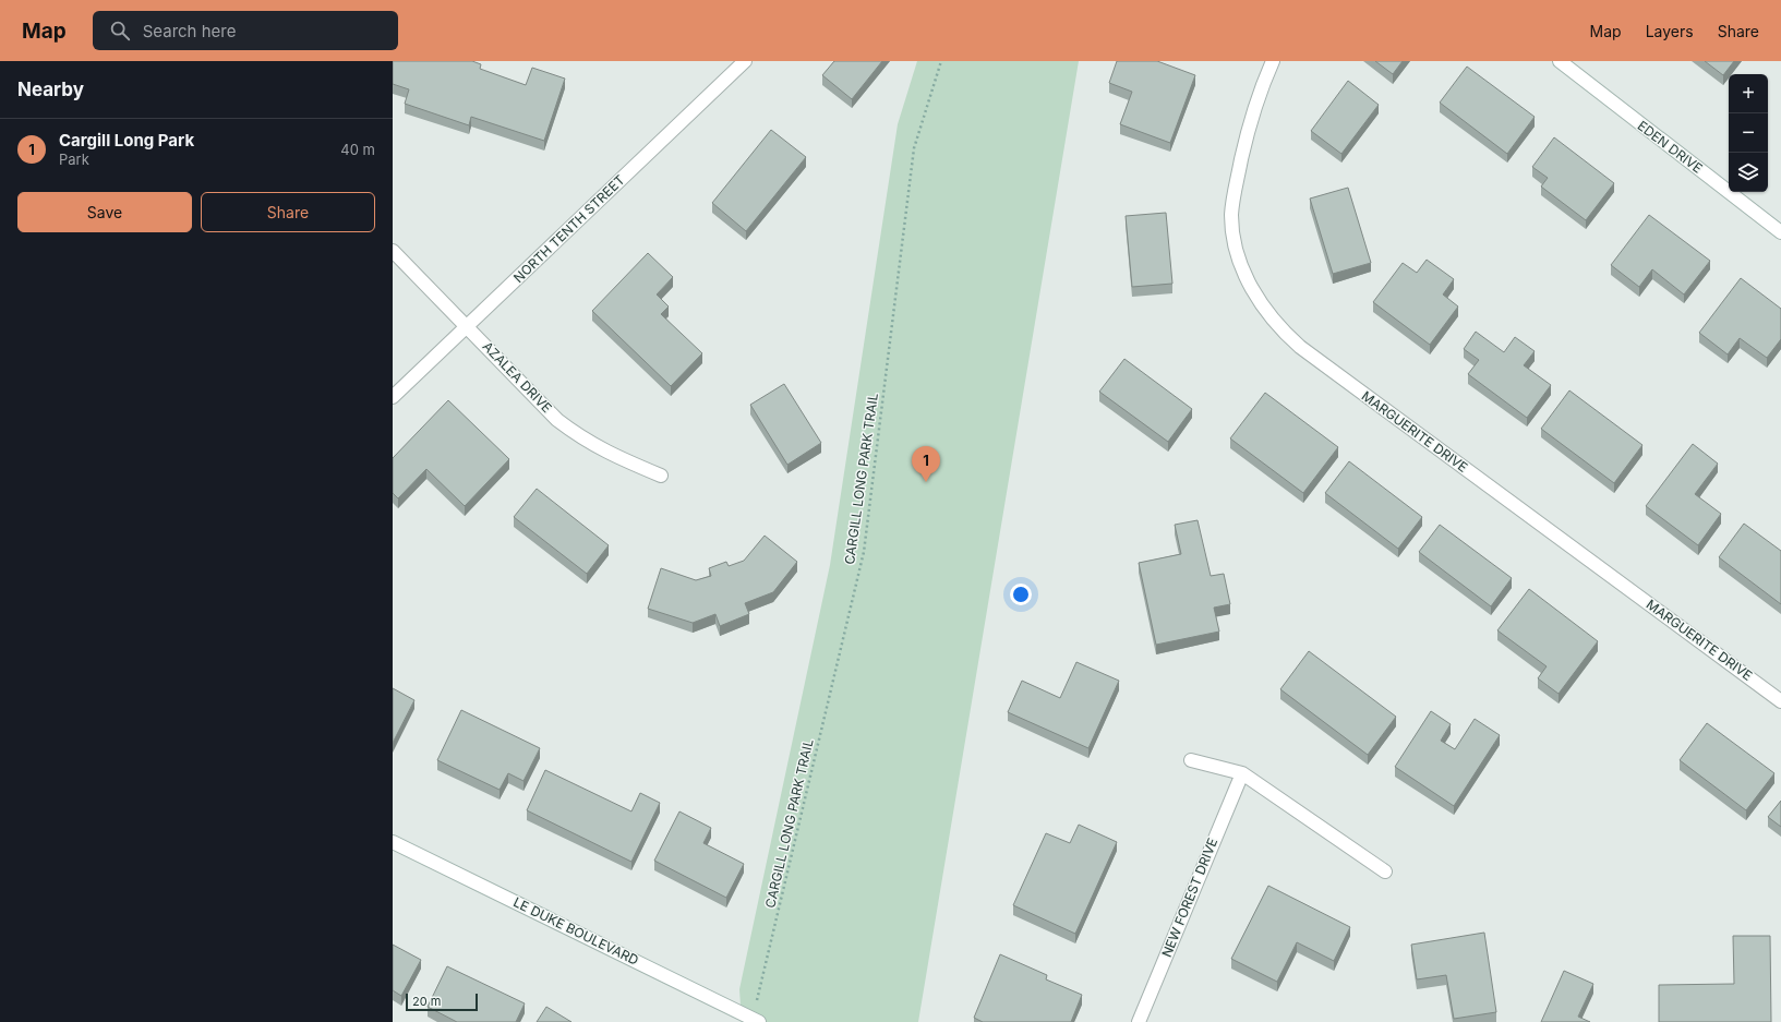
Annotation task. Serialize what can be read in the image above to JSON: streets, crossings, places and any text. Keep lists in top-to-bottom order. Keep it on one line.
{"streets":{"street":["EDEN DRIVE","NORTH TENTH STREET","AZALEA DRIVE","MARGUERITE DRIVE","NEW FOREST DRIVE","LE DUKE BOULEVARD"],"path":["CARGILL LONG PARK TRAIL"]},"crossings":[["NORTH TENTH STREET","AZALEA DRIVE"]],"scale_bar":"20 m","page":{"header":"Map","search":"Search here","nav":["Map","Layers","Share"],"heading":"Nearby","map_buttons":["+","−"],"list":[{"mark":"1","name":"Cargill Long Park","note":"Park","value":"40 m"}],"buttons":["Save","Share"],"pins":"1","scale":"20 m"}}
